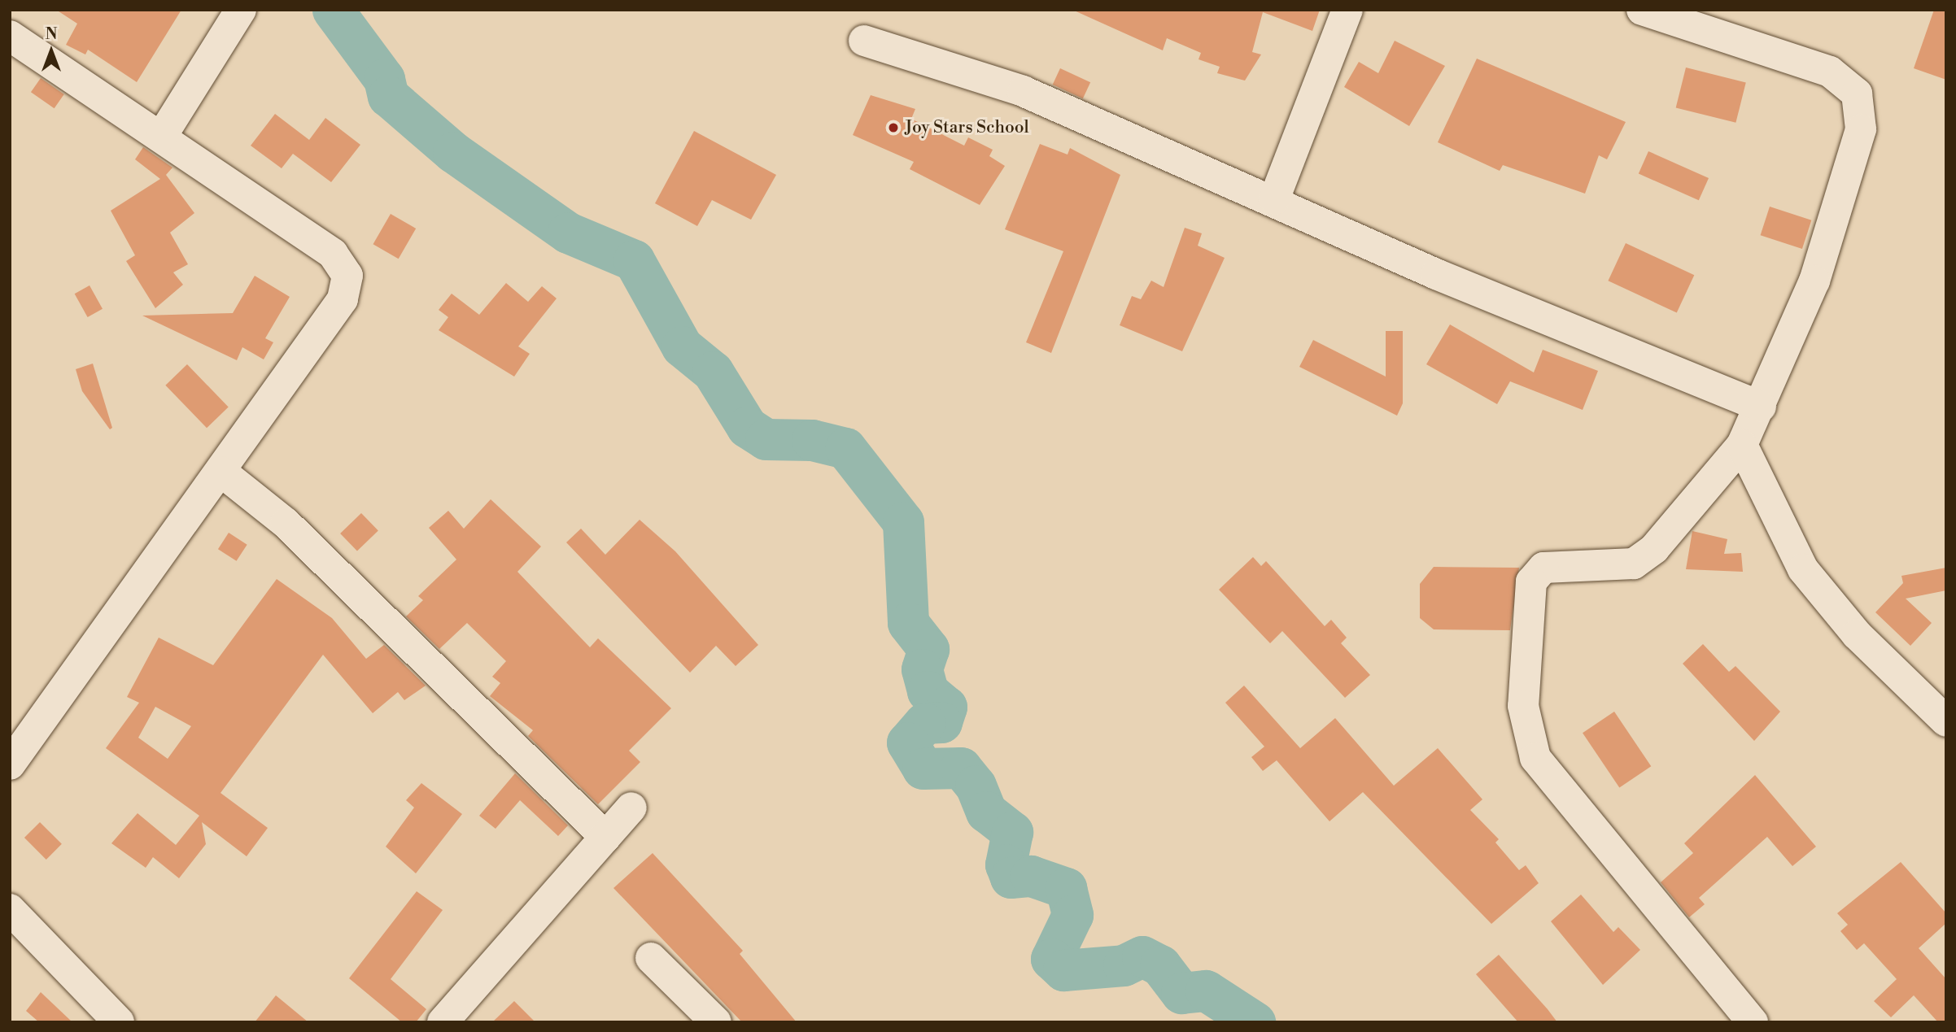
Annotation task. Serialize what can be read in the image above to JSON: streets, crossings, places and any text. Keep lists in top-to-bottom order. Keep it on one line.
{"places":["Joy Stars School"],"north":"top"}
